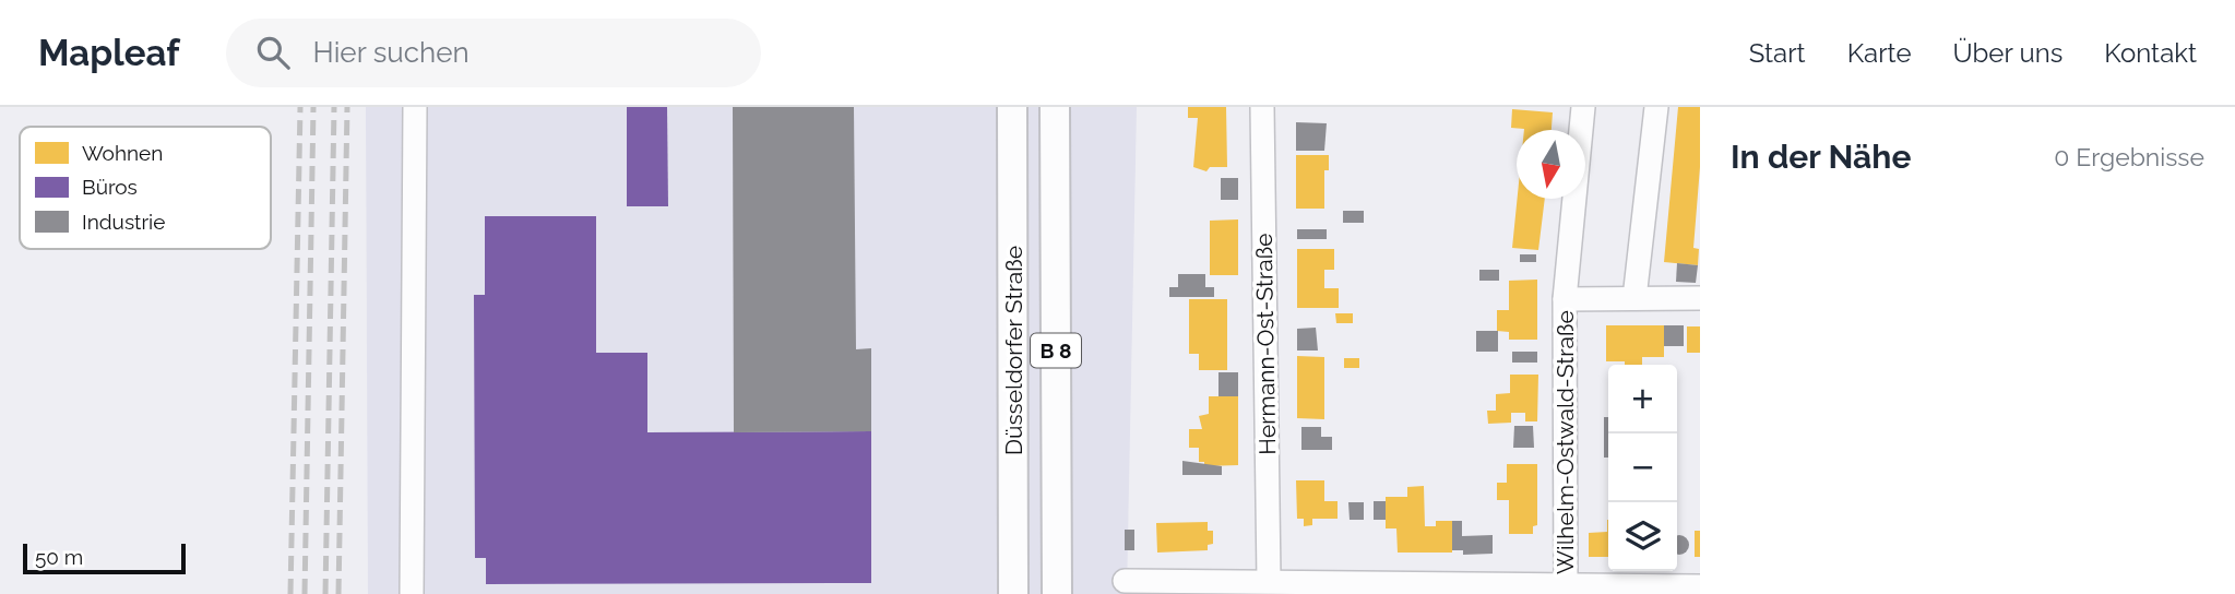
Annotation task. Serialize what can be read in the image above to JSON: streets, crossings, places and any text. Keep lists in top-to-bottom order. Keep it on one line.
{"streets":{"main road":["Düsseldorfer Straße","B 8"],"street":["Hermann-Ost-Straße","Wilhelm-Ostwald-Straße"]},"legend":["Wohnen","Büros","Industrie"],"scale_bar":"50 m","north":"bottom","page":{"header":"Mapleaf","search":"Hier suchen","nav":["Start","Karte","Über uns","Kontakt"],"heading":["In der Nähe","0 Ergebnisse"],"map_buttons":["+","−"],"scale":"50 m"}}
